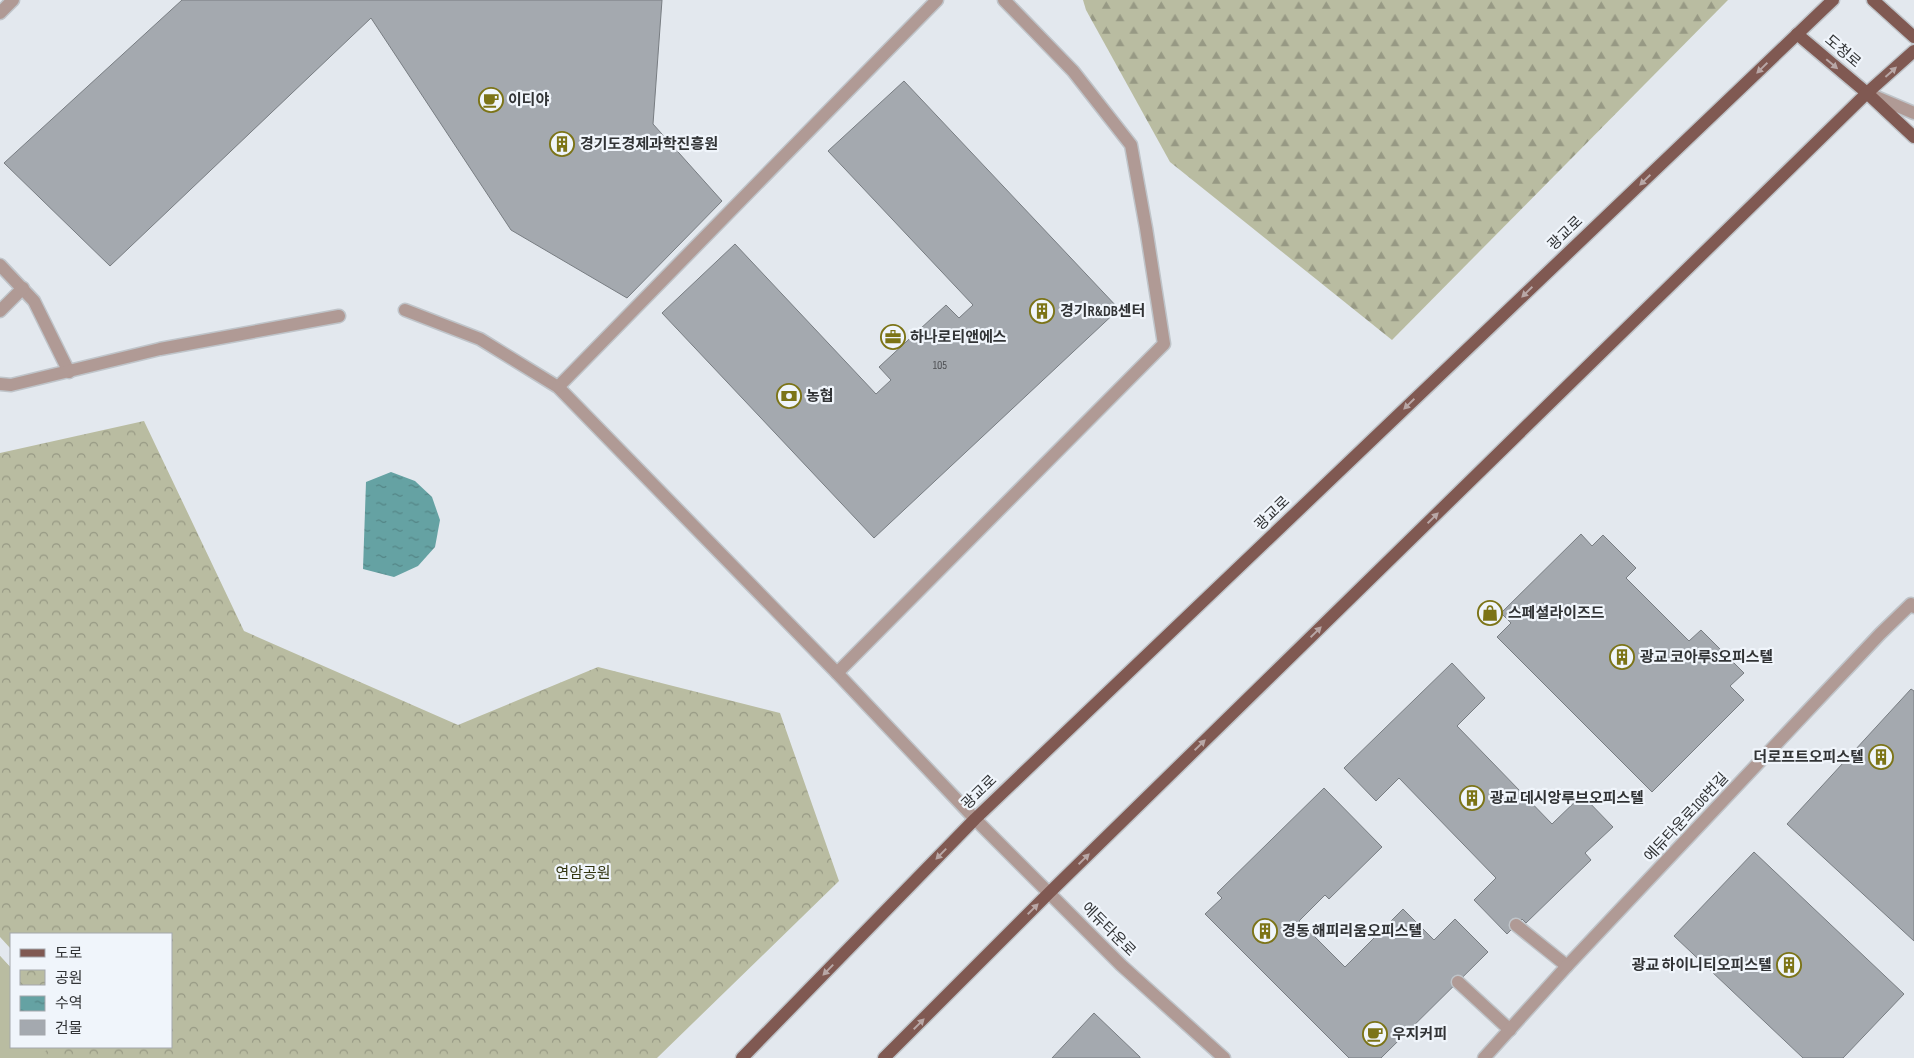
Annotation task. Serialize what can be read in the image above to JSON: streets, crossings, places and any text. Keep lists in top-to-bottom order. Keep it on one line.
{"streets":{"main road":["도청로","광교로"],"street":["에듀타운로106번길","에듀타운로"]},"crossings":[["도청로","광교로"],["광교로","에듀타운로"]],"parks":["연암공원"],"places":{"cafe":["이디야","우지커피"],"building":["경기도경제과학진흥원","경기R&DB센터","광교 코아루S오피스텔","더로프트오피스텔","광교 데시앙루브오피스텔","경동 해피리움오피스텔","광교 하이니티오피스텔"],"office":["하나로티앤에스"],"bank":["농협"],"shop":["스페셜라이즈드"]},"house_numbers":["105"],"legend":["도로","공원","수역","건물"]}
